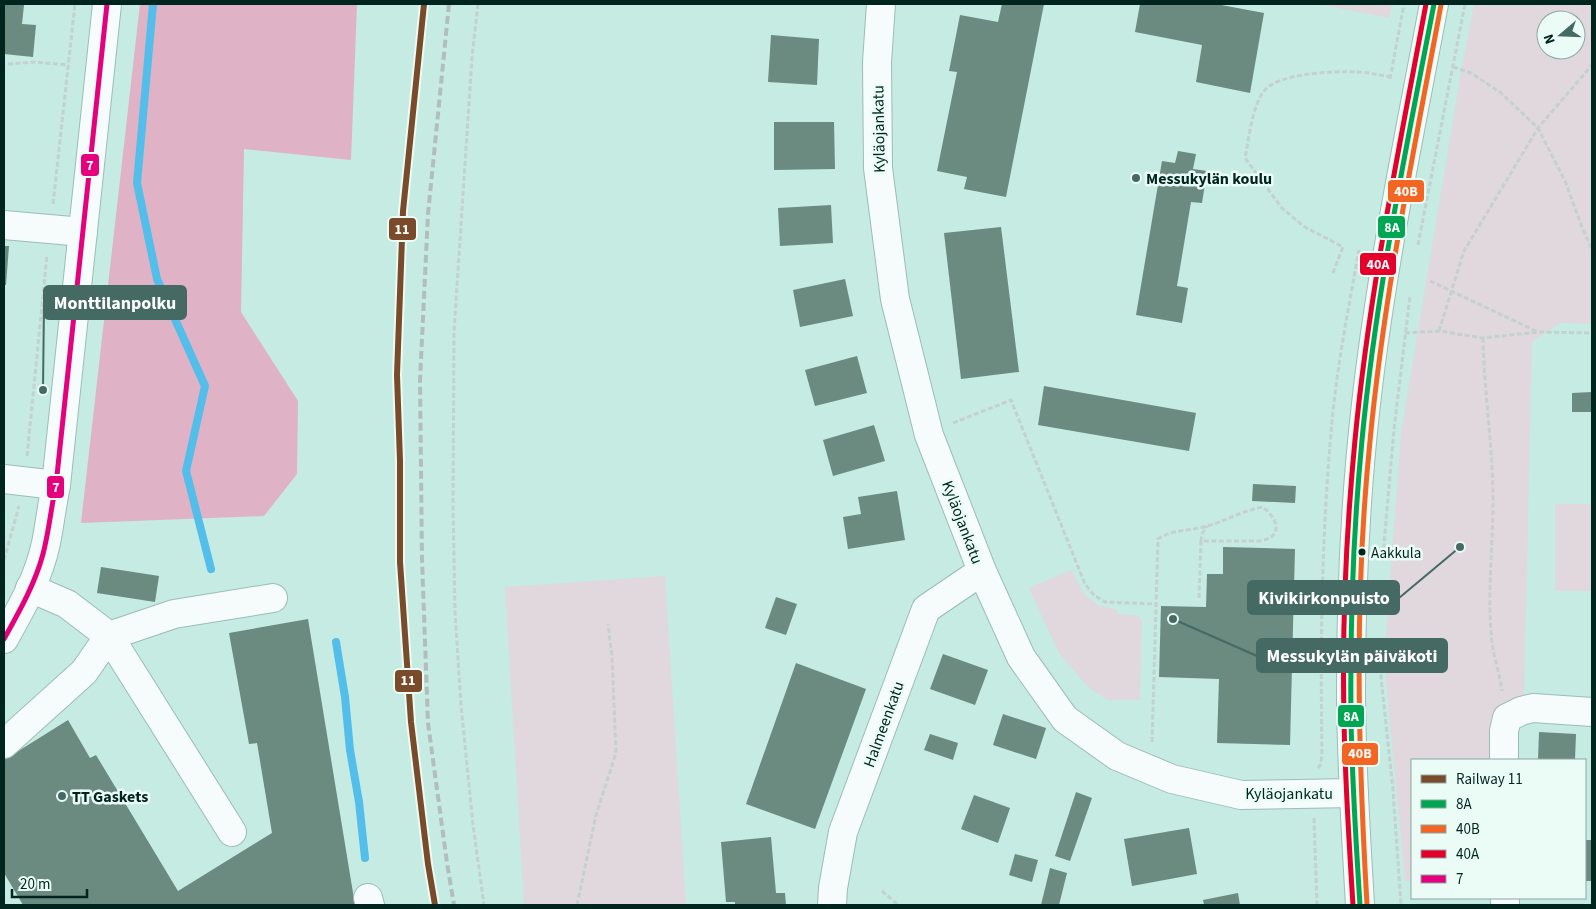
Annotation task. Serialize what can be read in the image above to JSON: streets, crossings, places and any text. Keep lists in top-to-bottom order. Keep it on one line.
{"streets":{"street":["Kyläojankatu","Halmeenkatu"]},"crossings":[["Kyläojankatu","Halmeenkatu"]],"places":["Messukylän koulu","Monttilanpolku","Kivikirkonpuisto","Aakkula","Messukylän päiväkoti","TT Gaskets"],"lines":["rail line 11","transit line 8A","transit line 40A","transit line 7","transit line 40B"],"legend":["Railway 11","8A","40B","40A","7"],"scale_bar":"20 m","north":"left"}
